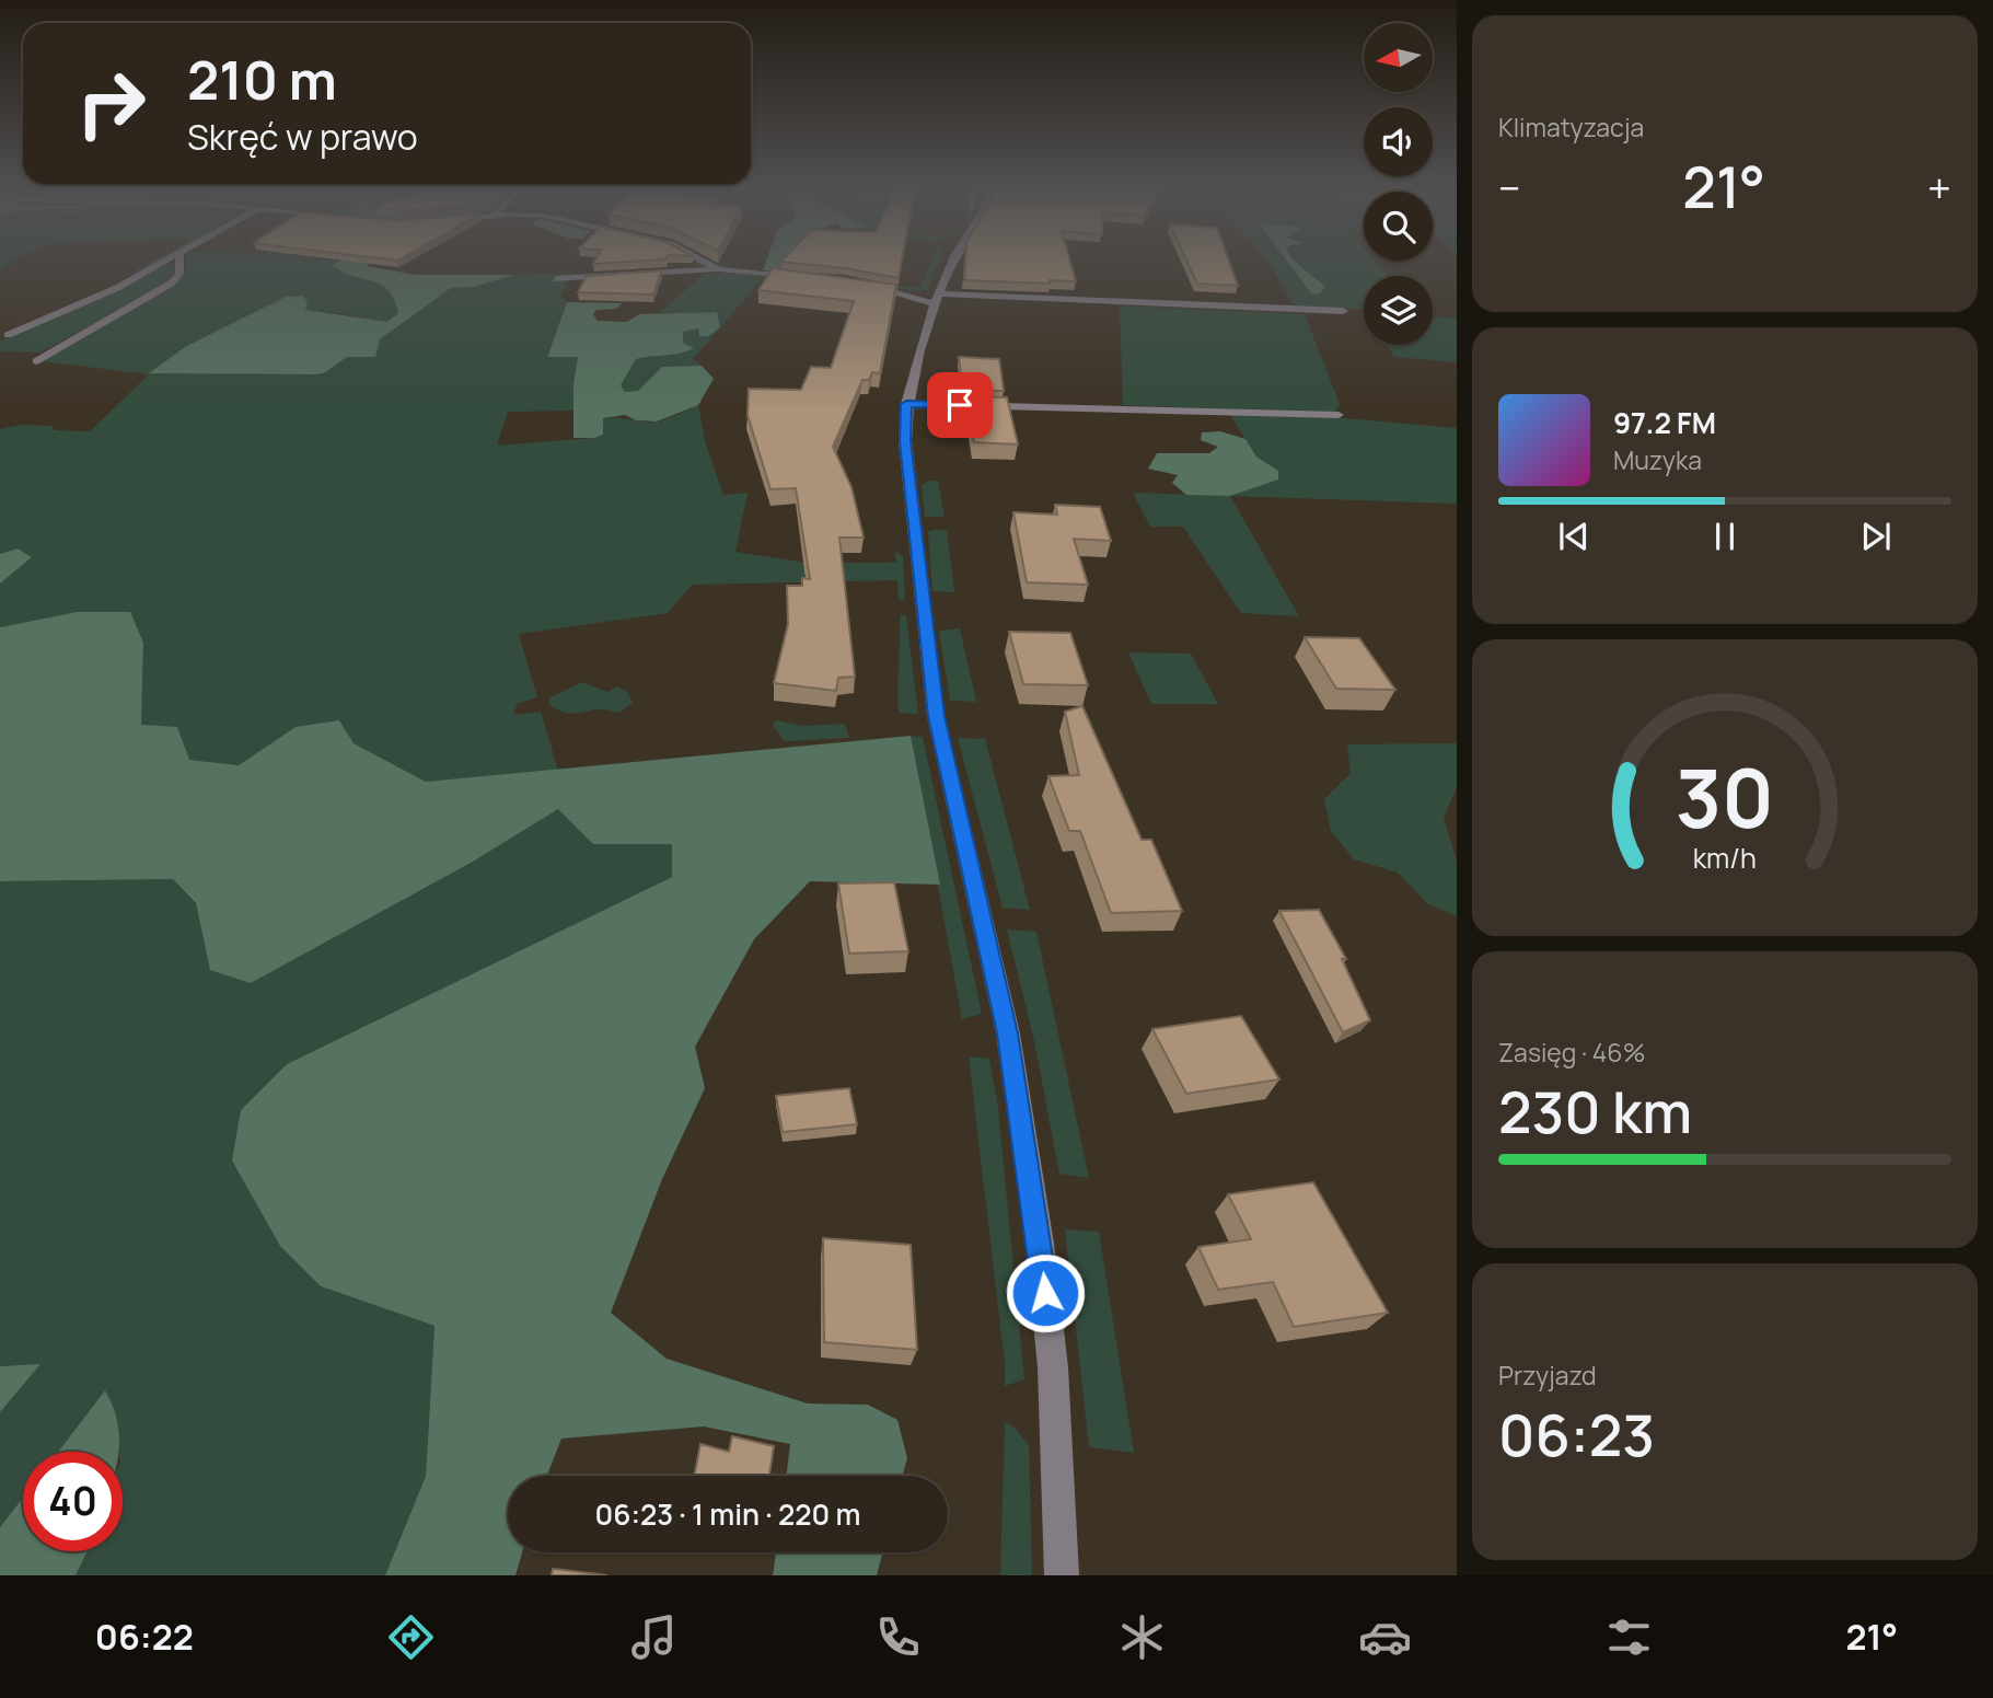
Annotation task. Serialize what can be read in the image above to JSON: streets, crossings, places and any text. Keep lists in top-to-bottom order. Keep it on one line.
{"north":"left","page":{"tile":["Klimatyzacja",["Zasięg · 46%","230 km"],["Przyjazd","06:23"]],"turn":["210 m","Skręć w prawo"],"heat":["−","21°","+"],"song":["97.2 FM","Muzyka"],"limit":"40","trip":"06:23 · 1 min · 220 m","tabs":["06:22","21°"],"gauge":["30","km/h"]}}
